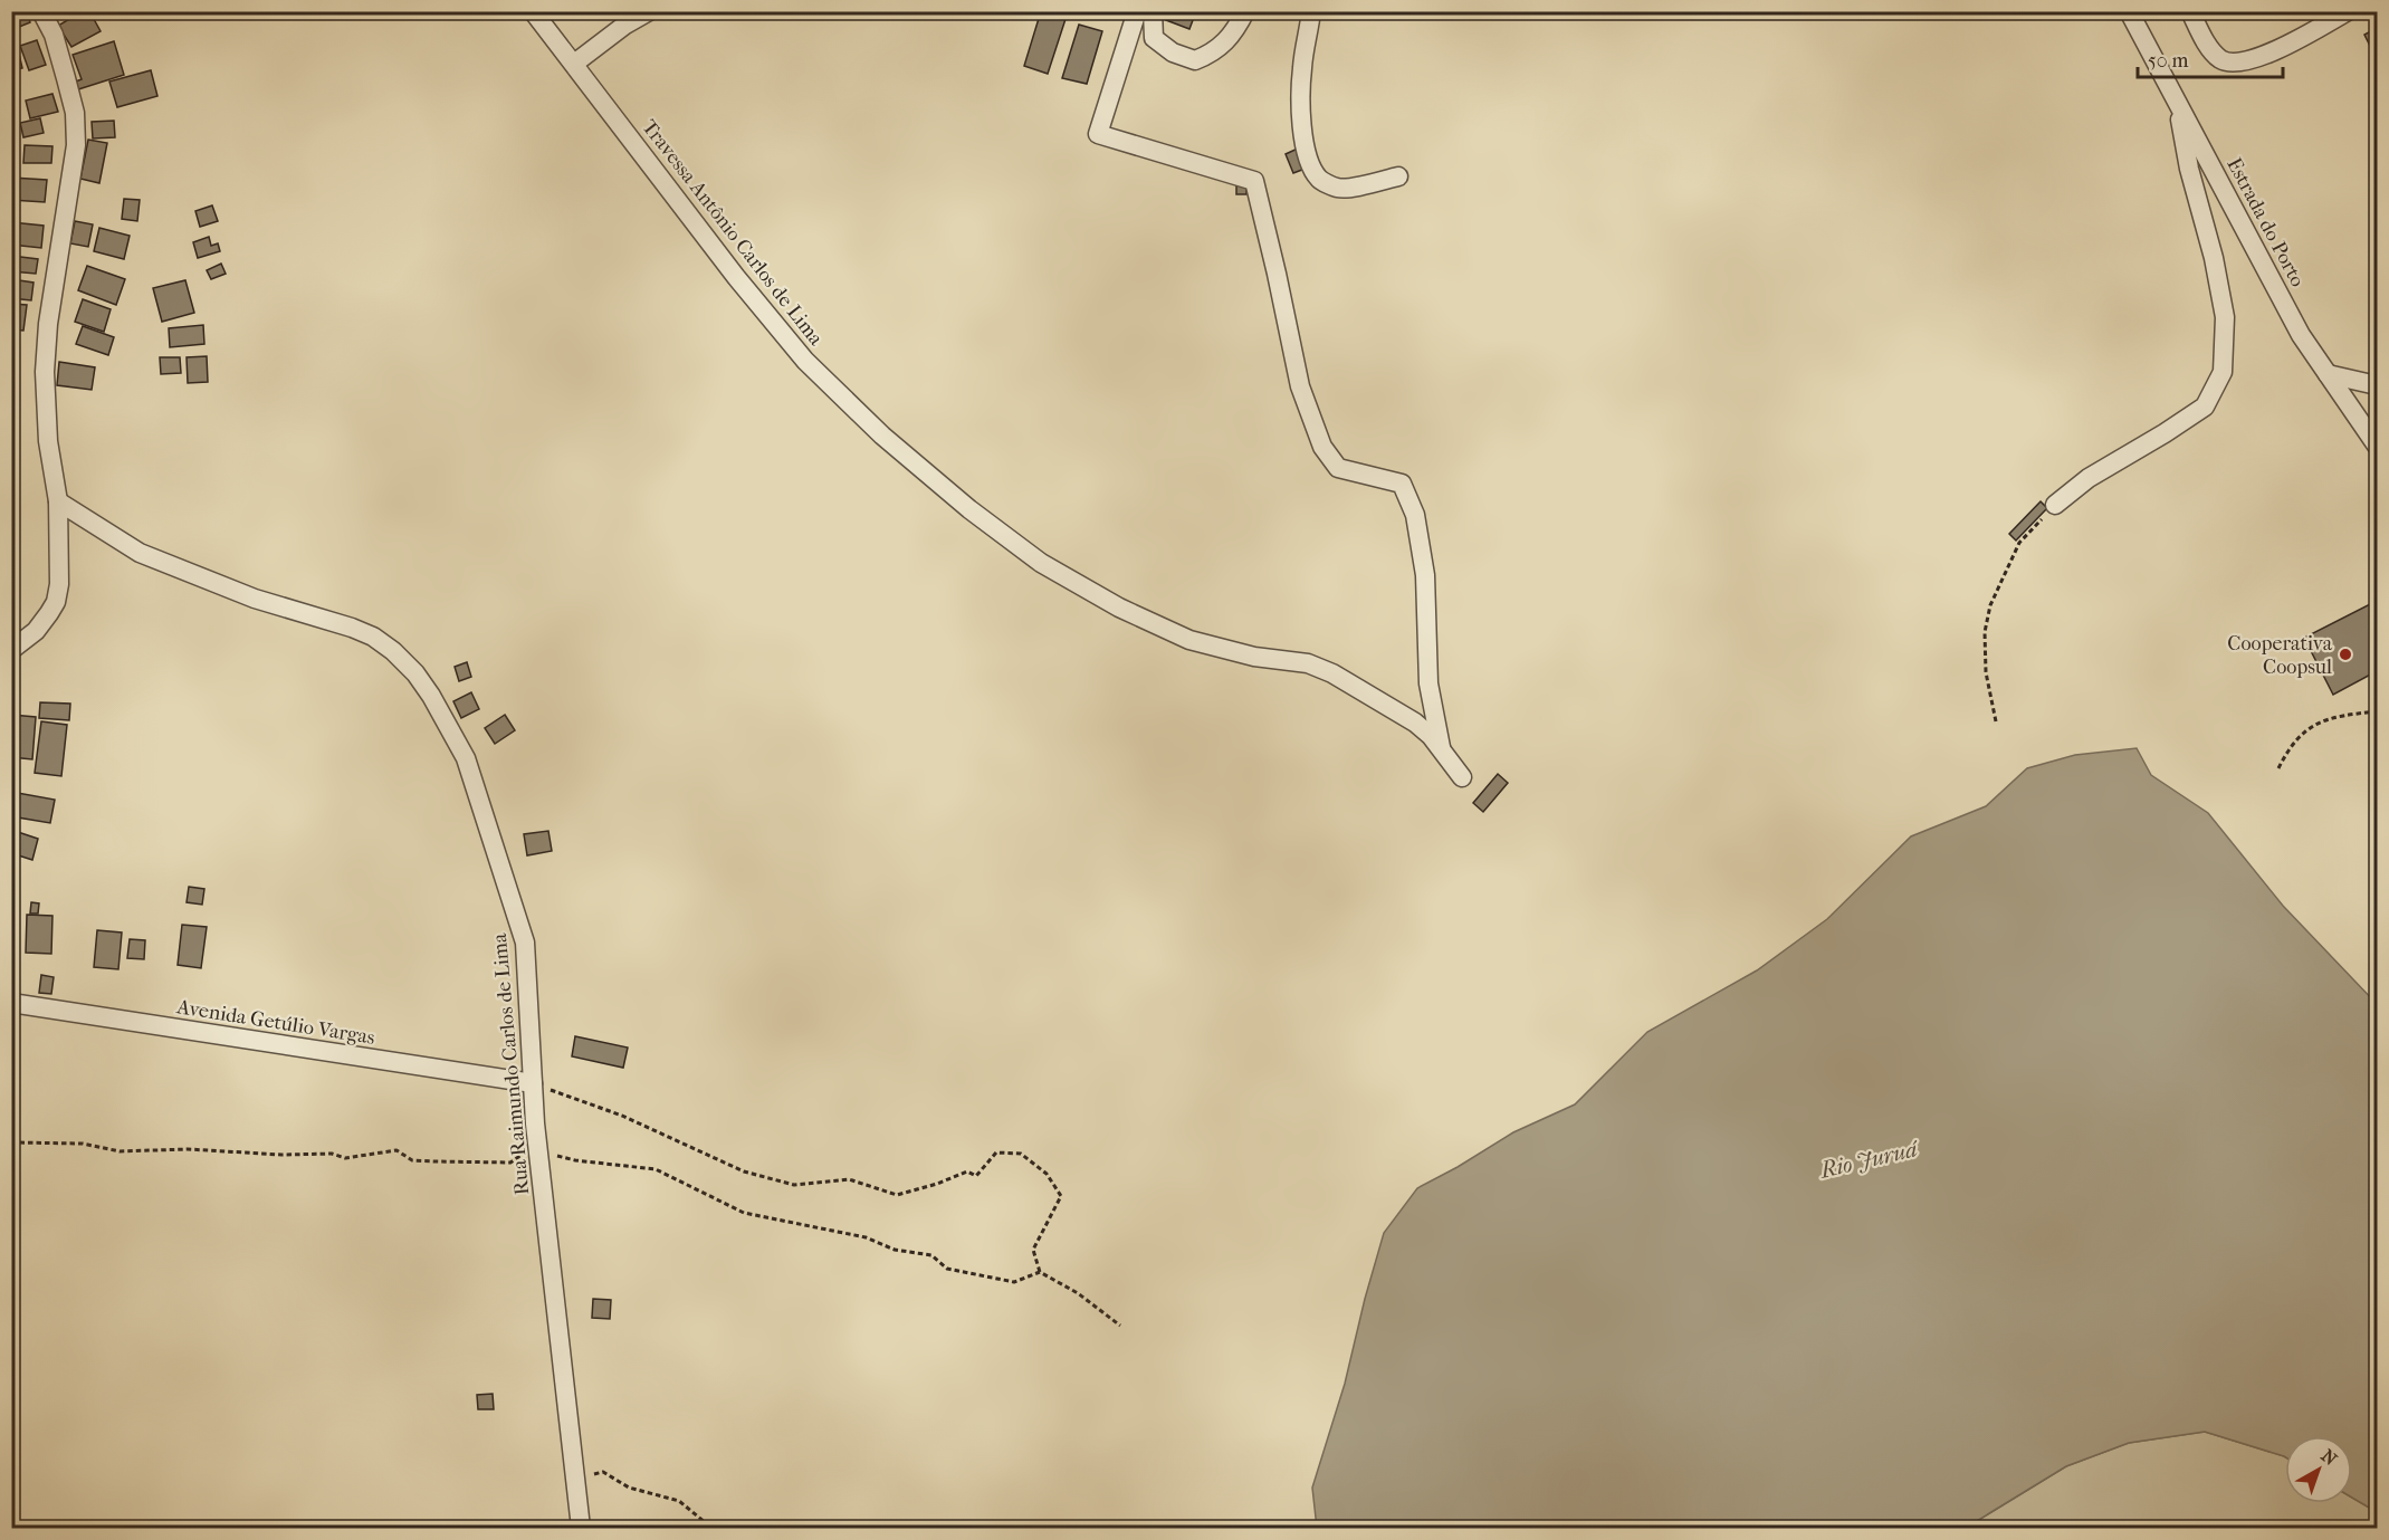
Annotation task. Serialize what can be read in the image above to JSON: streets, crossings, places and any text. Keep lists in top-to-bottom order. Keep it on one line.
{"streets":{"street":["Estrada do Porto","Travessa Antônio Carlos de Lima","Avenida Getúlio Vargas","Rua Raimundo Carlos de Lima"]},"crossings":[["Avenida Getúlio Vargas","Rua Raimundo Carlos de Lima"]],"water":["Rio Juruá"],"places":["Cooperativa Coopsul"],"scale_bar":"50 m","north":"top right"}
